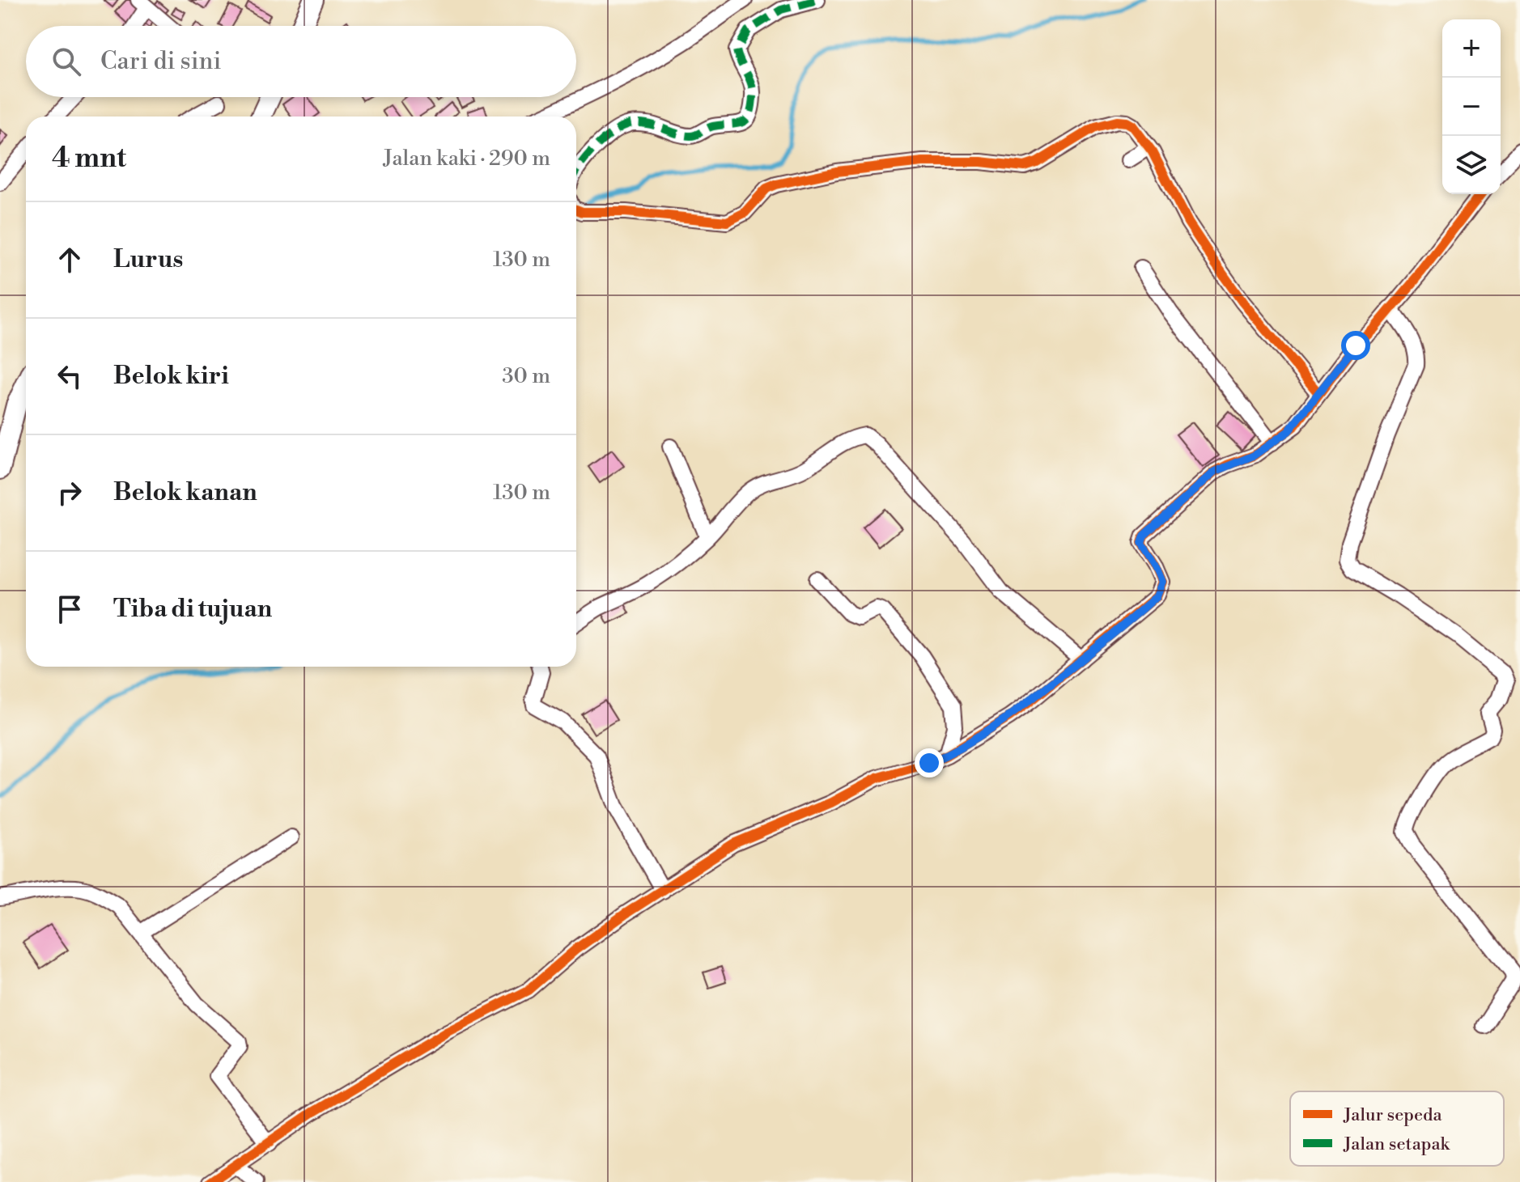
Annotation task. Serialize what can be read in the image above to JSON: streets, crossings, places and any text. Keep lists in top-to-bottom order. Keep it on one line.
{"legend":["Jalur sepeda","Jalan setapak"],"page":{"map_buttons":["+","−"],"search":"Cari di sini","heading":["4 mnt","Jalan kaki · 290 m"],"list":[["Lurus","130 m"],["Belok kiri","30 m"],["Belok kanan","130 m"],"Tiba di tujuan"]}}
